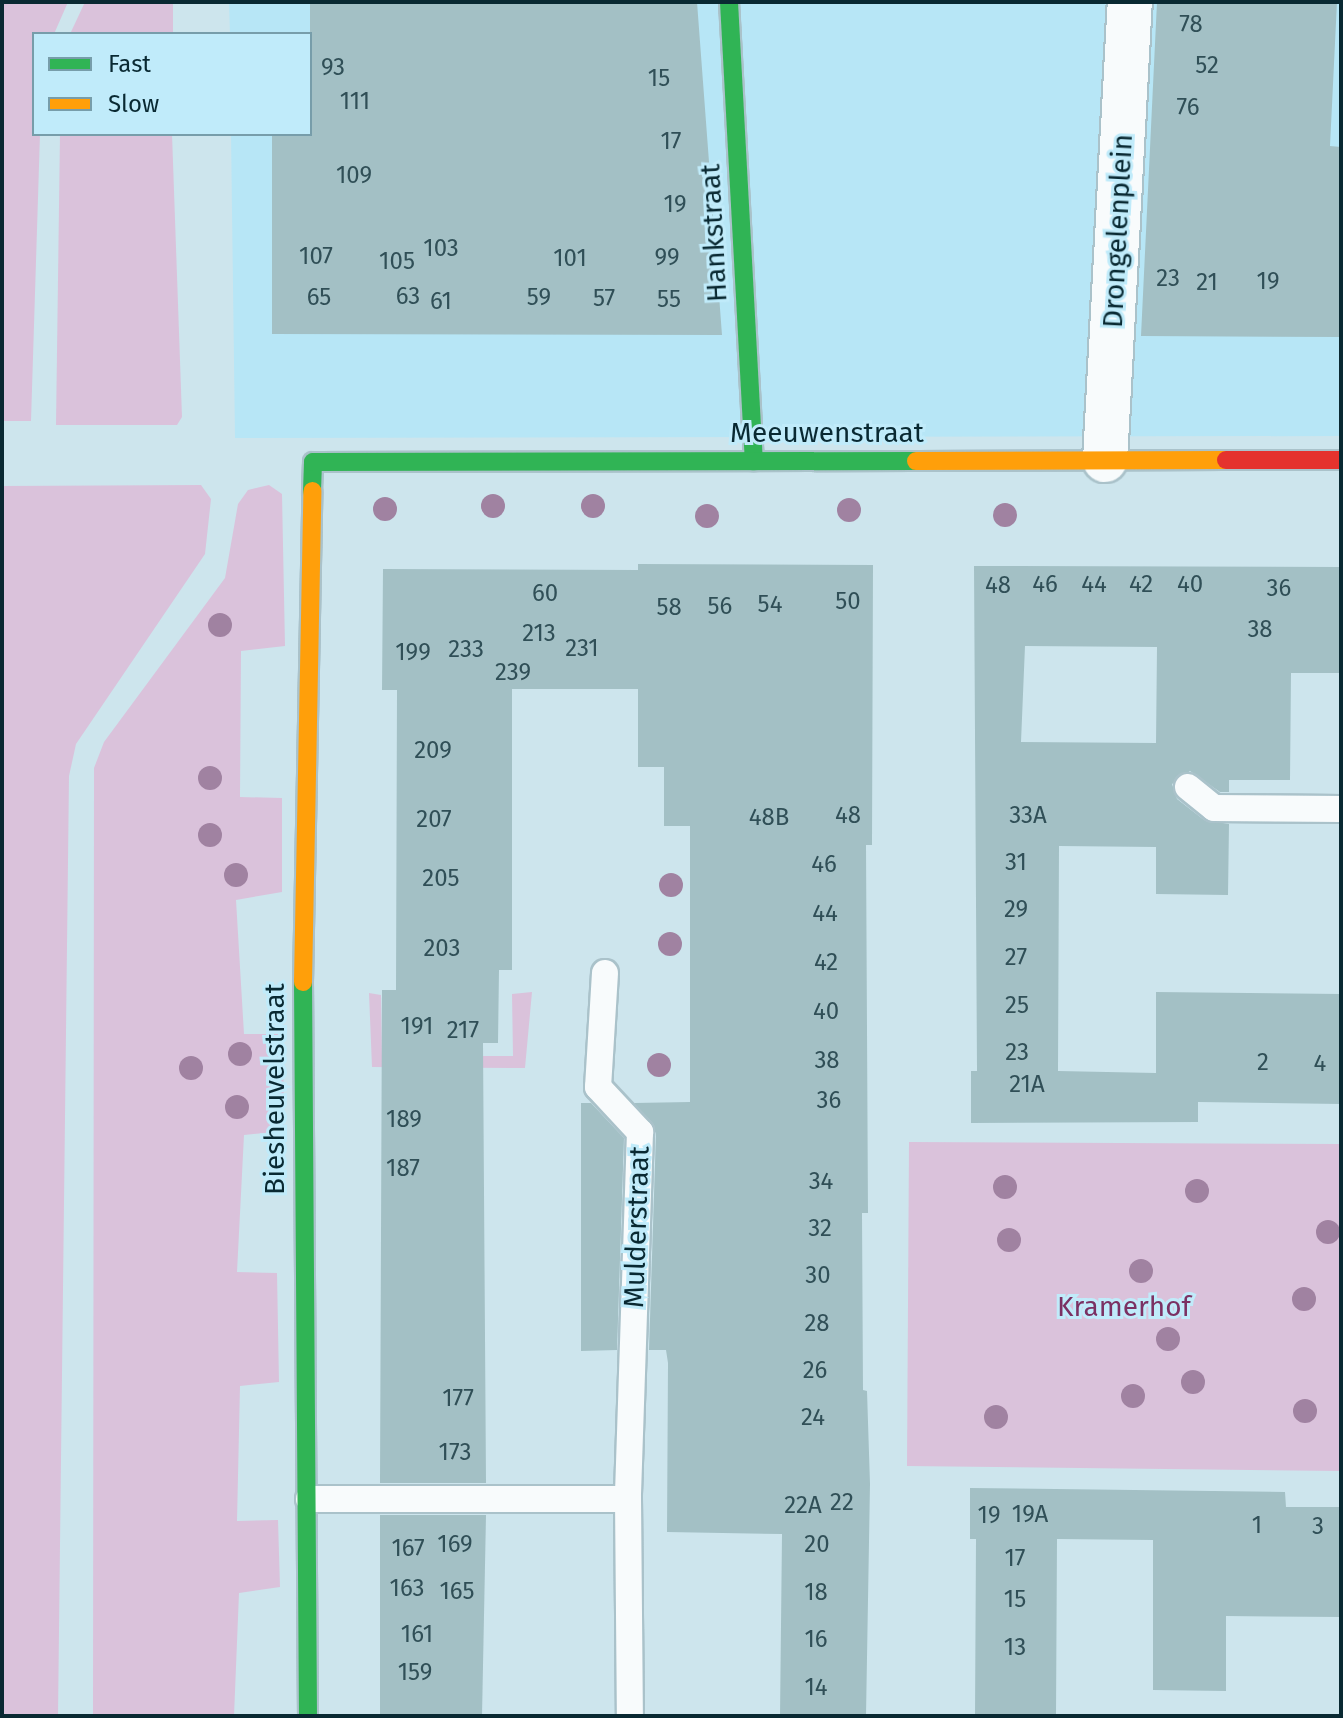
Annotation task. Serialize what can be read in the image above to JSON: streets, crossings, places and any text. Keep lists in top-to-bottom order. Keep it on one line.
{"streets":{"street":["Drongelenplein","Hankstraat","Meeuwenstraat","Biesheuvelstraat"],"lane":["Mulderstraat"]},"crossings":[["Drongelenplein","Meeuwenstraat"],["Hankstraat","Meeuwenstraat"],["Meeuwenstraat","Biesheuvelstraat"]],"parks":["Kramerhof"],"house_numbers":["78","52","93","15","111","76","17","109","19","103","107","99","101","105","23","19","21","63","65","59","57","55","61","46","44","42","40","48","36","60","50","54","56","58","38","213","231","233","199","239","209","48","33A","48B","207","31","46","205","29","44","203","27","42","25","40","191","217","23","38","2","4","21A","36","189","187","34","32","30","28","26","177","24","173","22","22A","19A","19","1","3","169","20","167","17","163","165","18","15","161","16","13","159","14"],"legend":["Fast","Slow"]}
